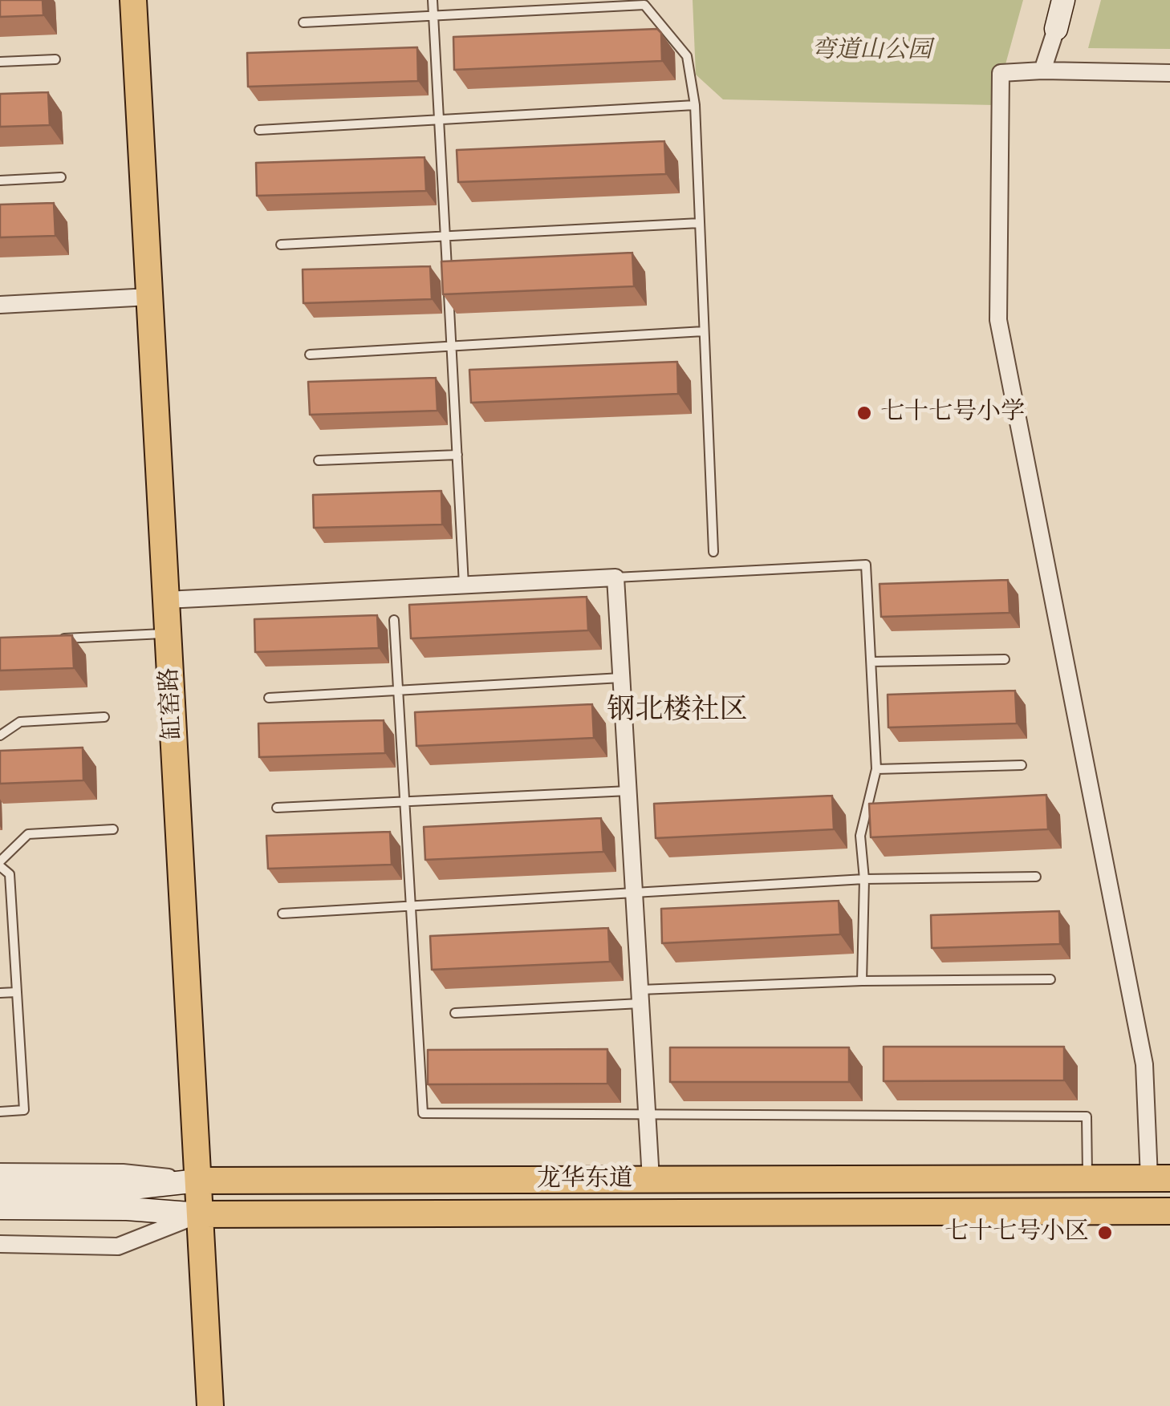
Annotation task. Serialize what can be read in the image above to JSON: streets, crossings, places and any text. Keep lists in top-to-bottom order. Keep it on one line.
{"streets":{"main road":["缸窑路","龙华东道"]},"crossings":[["缸窑路","龙华东道"]],"districts":["钢北楼社区"],"parks":["弯道山公园"],"places":["七十七号小学","七十七号小区"]}
